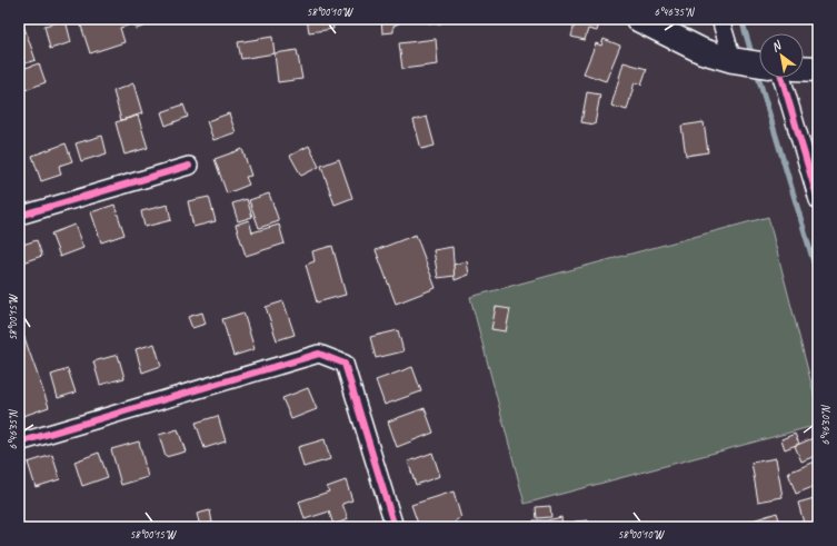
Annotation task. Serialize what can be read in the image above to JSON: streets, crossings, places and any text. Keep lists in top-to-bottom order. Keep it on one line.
{"north":"top left","coordinates":["58°00'10\"W","6°46'35\"N","58°00'15\"W","6°46'30\"N"]}
